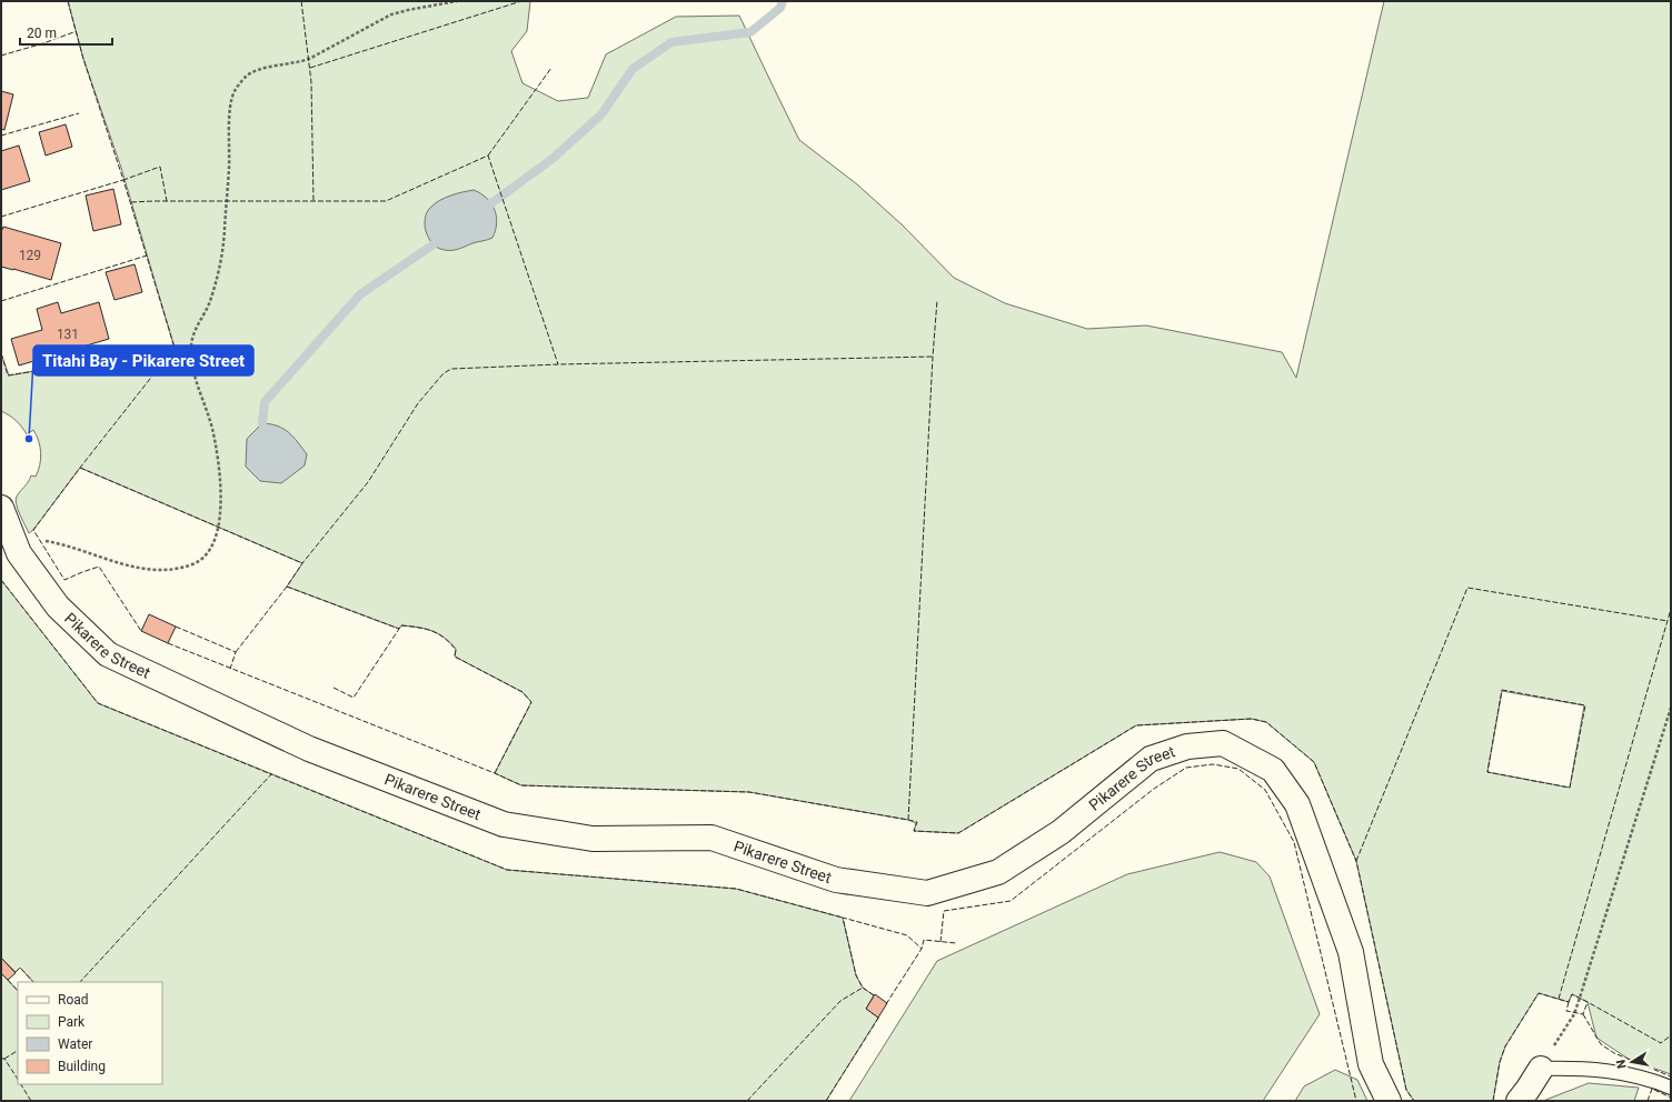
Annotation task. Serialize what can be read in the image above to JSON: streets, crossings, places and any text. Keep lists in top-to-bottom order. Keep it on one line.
{"streets":{"street":["Pikarere Street"]},"places":["Titahi Bay - Pikarere Street"],"house_numbers":["129","131"],"legend":["Road","Park","Water","Building"],"scale_bar":"20 m","north":"left"}
